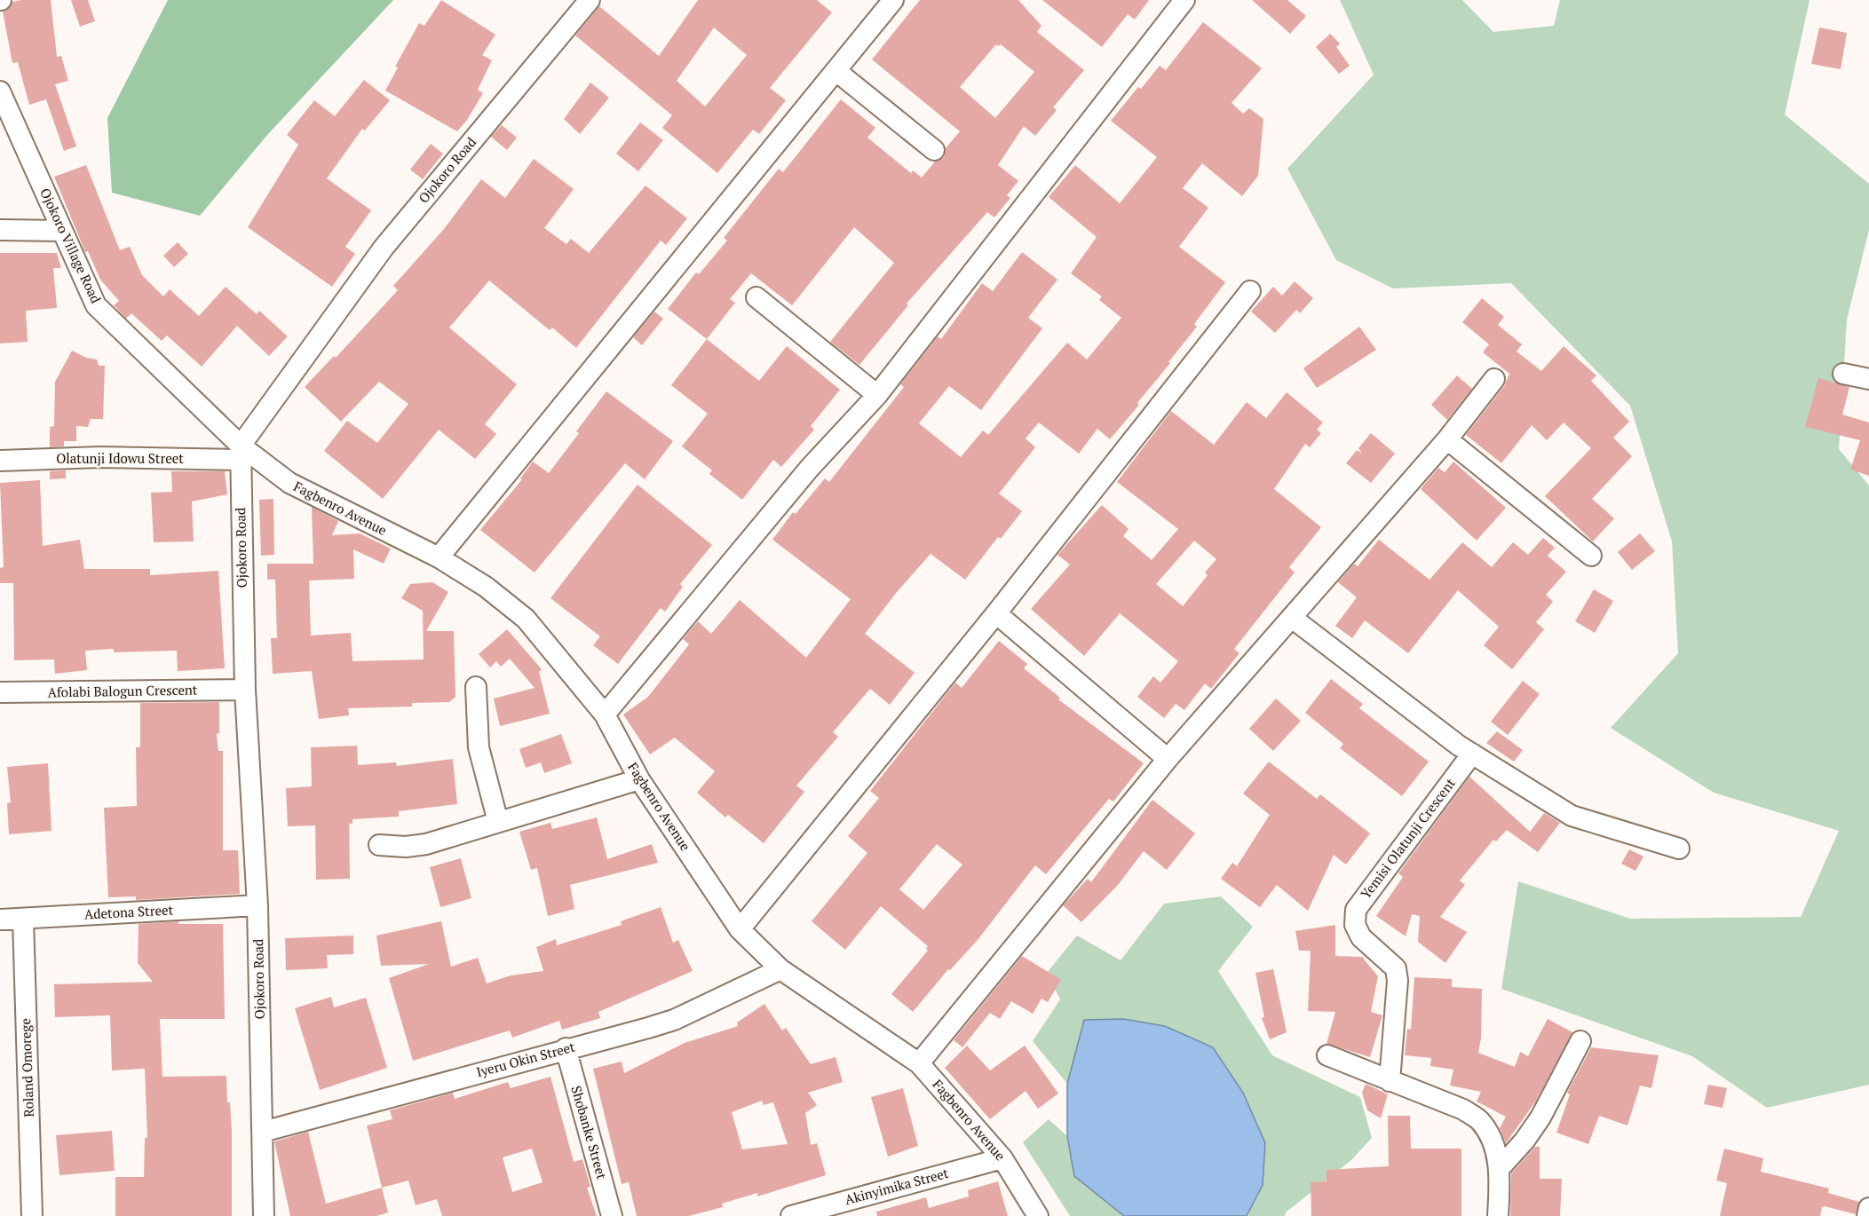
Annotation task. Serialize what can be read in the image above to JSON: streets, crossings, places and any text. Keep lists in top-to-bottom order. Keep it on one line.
{"streets":{"street":["Ojokoro Road","Ojokoro Village Road","Olatunji Idowu Street","Fagbenro Avenue","Afolabi Balogun Crescent","Yemisi Olatunji Crescent","Adetona Street","Iyeru Okin Street","Roland Omorege","Shobanke Street","Akinyimika Street"]},"crossings":[["Ojokoro Road","Ojokoro Village Road"],["Ojokoro Road","Olatunji Idowu Street"],["Ojokoro Road","Fagbenro Avenue"],["Ojokoro Road","Afolabi Balogun Crescent"],["Ojokoro Road","Adetona Street"],["Ojokoro Road","Iyeru Okin Street"],["Ojokoro Village Road","Olatunji Idowu Street"],["Ojokoro Village Road","Fagbenro Avenue"],["Olatunji Idowu Street","Fagbenro Avenue"],["Fagbenro Avenue","Iyeru Okin Street"],["Fagbenro Avenue","Akinyimika Street"],["Adetona Street","Roland Omorege"],["Iyeru Okin Street","Shobanke Street"]]}
